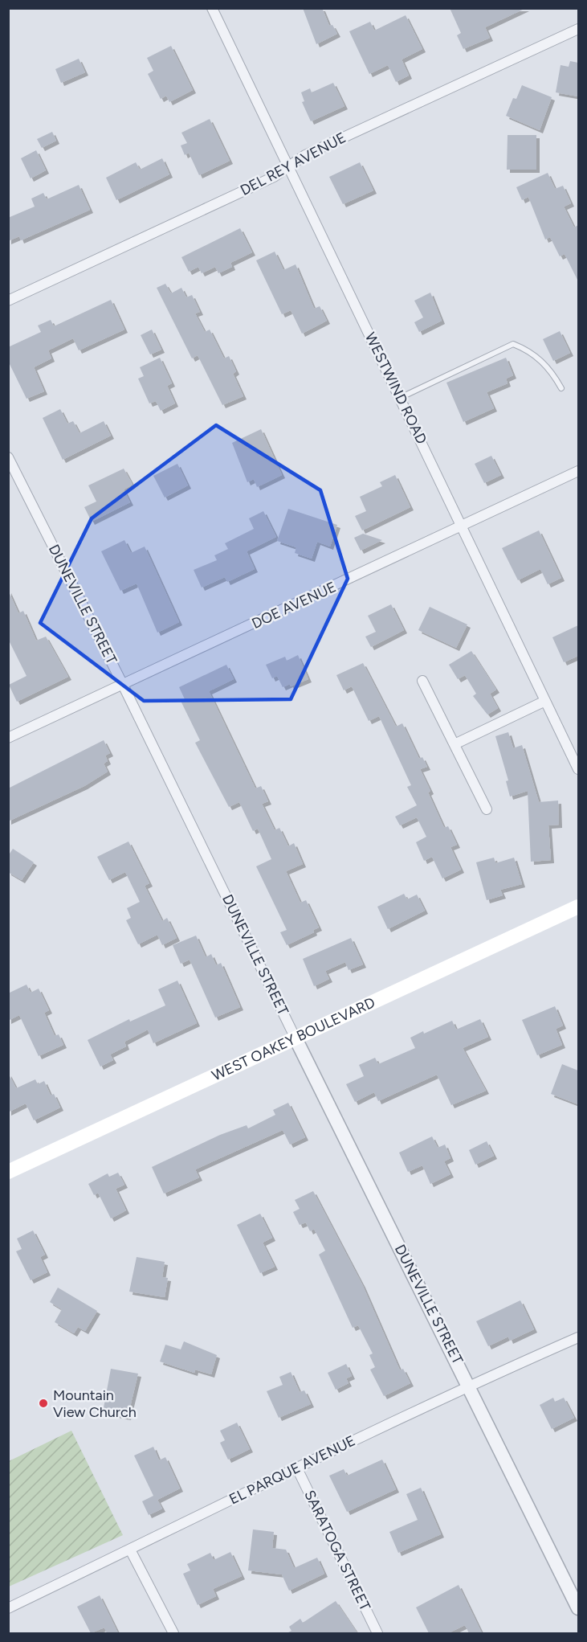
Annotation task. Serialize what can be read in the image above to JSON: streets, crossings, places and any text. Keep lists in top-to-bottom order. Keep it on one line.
{"streets":{"main road":["WEST OAKEY BOULEVARD"],"street":["DEL REY AVENUE","WESTWIND ROAD","DUNEVILLE STREET","DOE AVENUE","EL PARQUE AVENUE","SARATOGA STREET"]},"crossings":[["DEL REY AVENUE","WESTWIND ROAD"],["WESTWIND ROAD","DOE AVENUE"],["DUNEVILLE STREET","DOE AVENUE"],["DUNEVILLE STREET","WEST OAKEY BOULEVARD"],["DUNEVILLE STREET","EL PARQUE AVENUE"],["EL PARQUE AVENUE","SARATOGA STREET"]],"places":["Mountain View Church"]}
